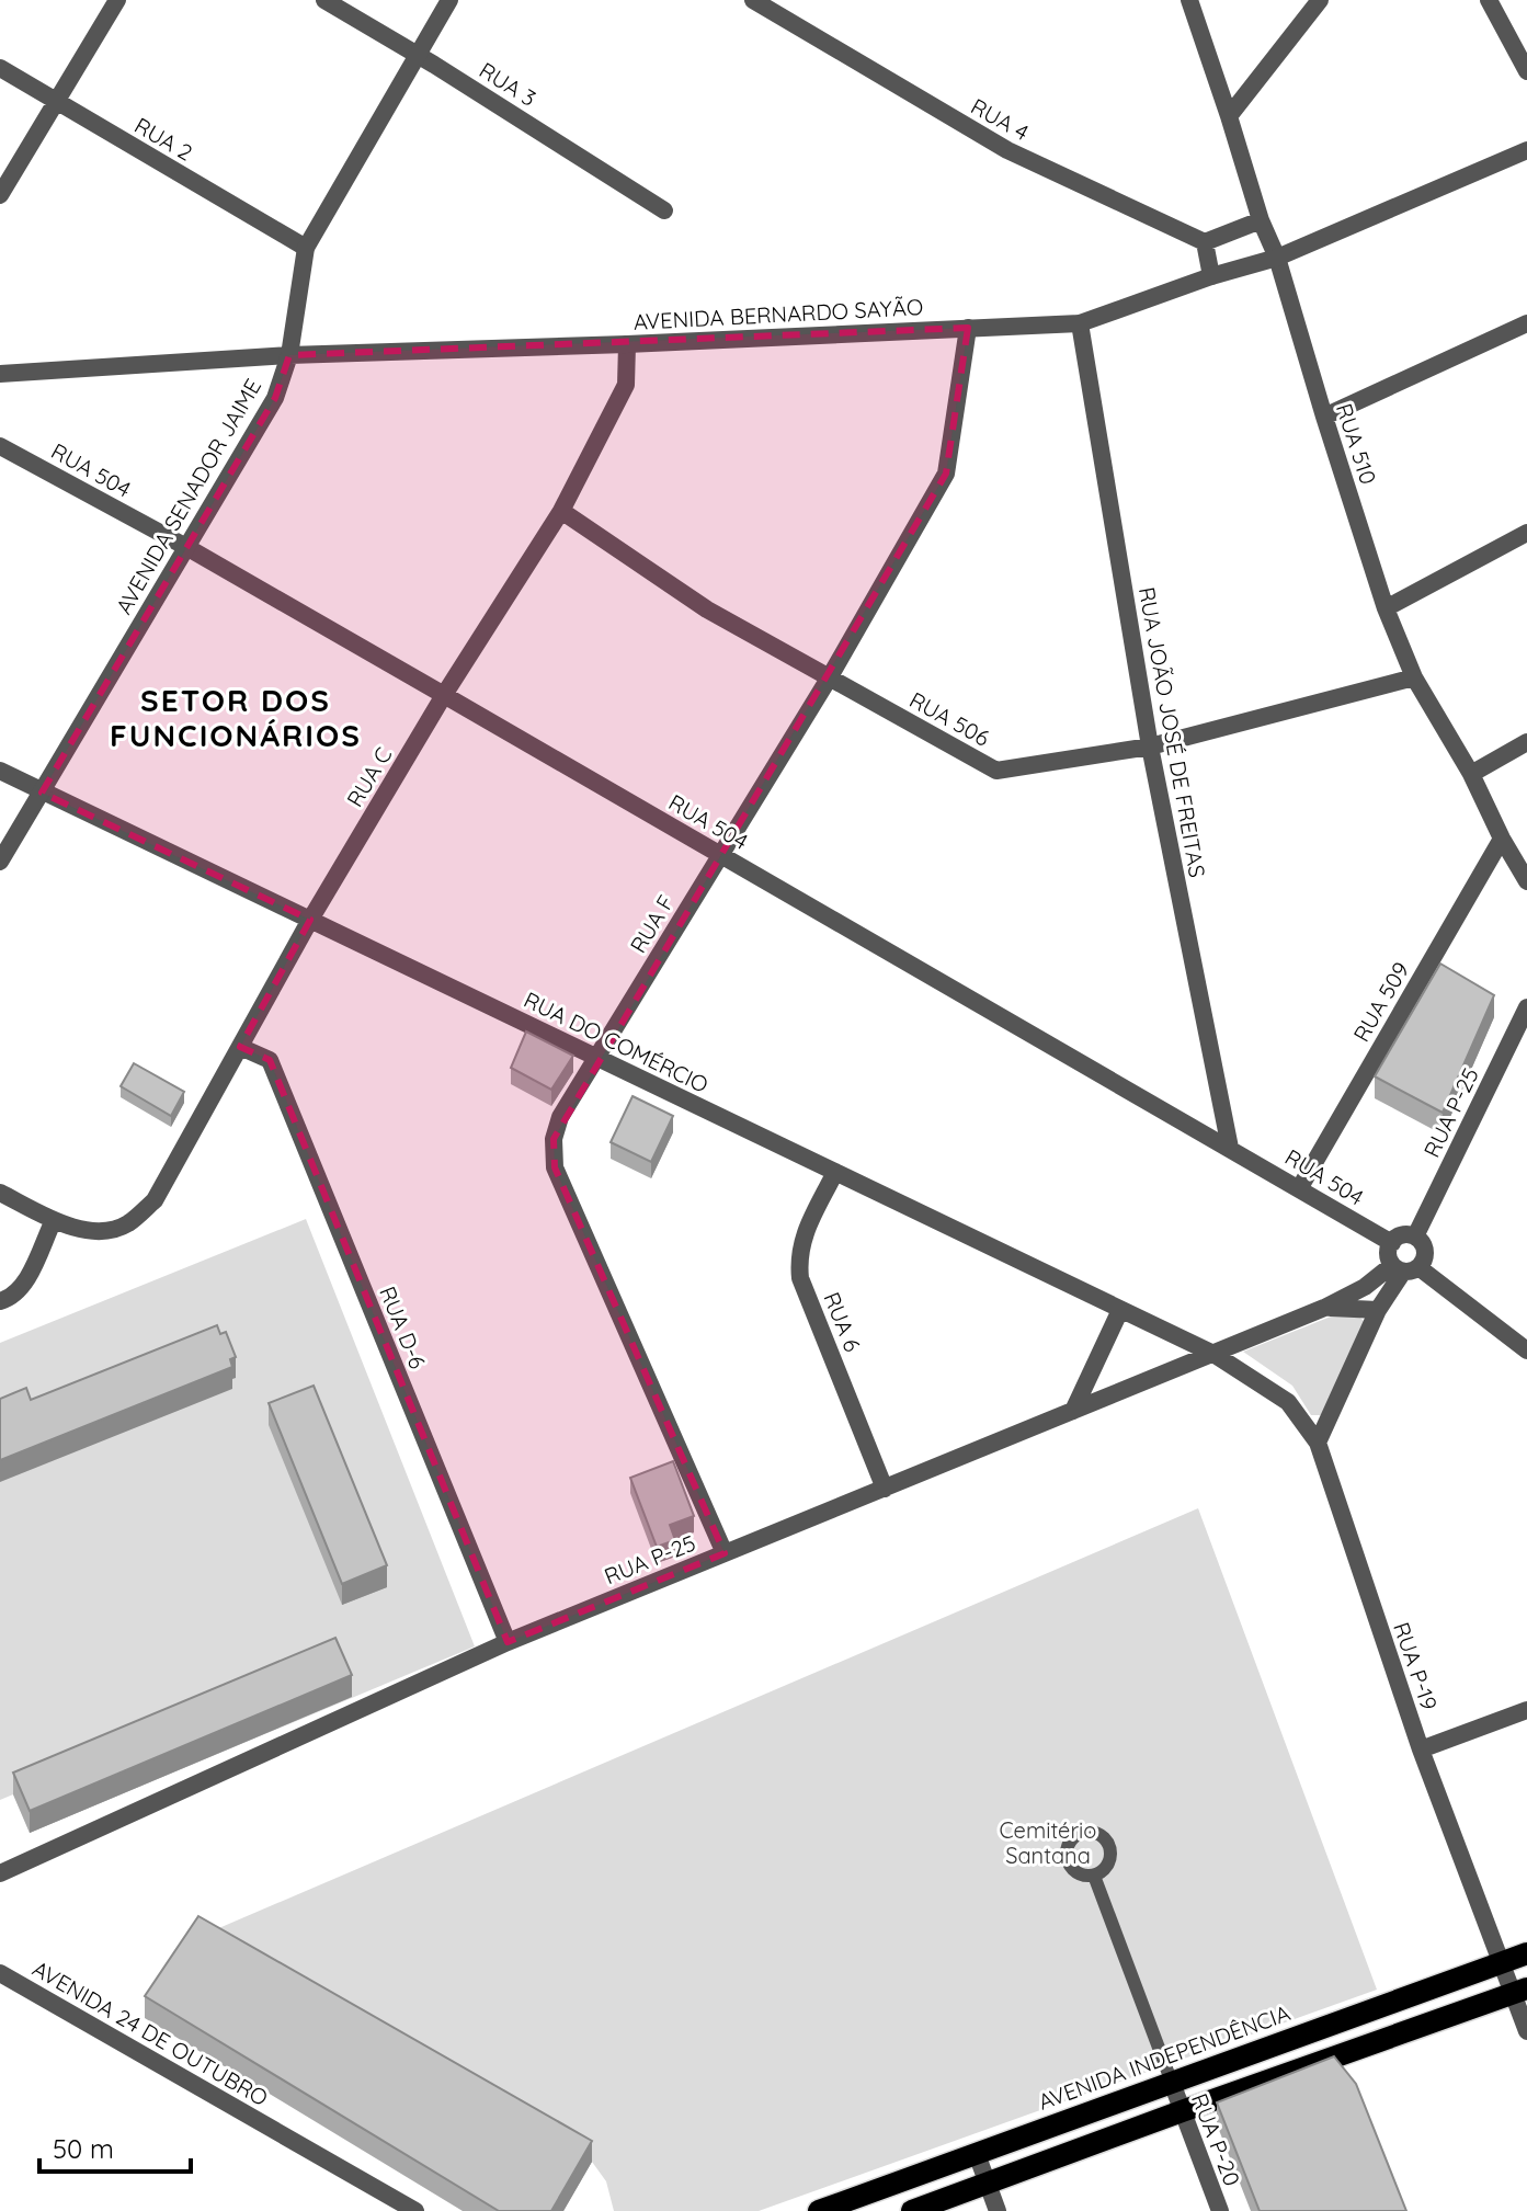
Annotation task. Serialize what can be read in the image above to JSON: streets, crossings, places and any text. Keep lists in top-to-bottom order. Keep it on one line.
{"streets":{"main road":["AVENIDA INDEPENDÊNCIA"],"street":["RUA 3","RUA 4","RUA 2","AVENIDA BERNARDO SAYÃO","RUA 510","RUA 504","AVENIDA SENADOR JAIME","RUA 506","RUA JOÃO JOSÉ DE FREITAS","RUA C","RUA F","RUA 509","RUA DO COMÉRCIO","RUA P-25","RUA 6","RUA D-6","RUA P-19","AVENIDA 24 DE OUTUBRO","RUA P-20"]},"crossings":[["RUA 3","AVENIDA SENADOR JAIME"],["RUA 2","AVENIDA SENADOR JAIME"],["AVENIDA BERNARDO SAYÃO","RUA 510"],["AVENIDA BERNARDO SAYÃO","AVENIDA SENADOR JAIME"],["AVENIDA BERNARDO SAYÃO","RUA JOÃO JOSÉ DE FREITAS"],["AVENIDA BERNARDO SAYÃO","RUA C"],["AVENIDA BERNARDO SAYÃO","RUA F"],["RUA 510","RUA 506"],["RUA 510","RUA 509"],["RUA 504","AVENIDA SENADOR JAIME"],["RUA 504","RUA JOÃO JOSÉ DE FREITAS"],["RUA 504","RUA C"],["RUA 504","RUA F"],["RUA 504","RUA 509"],["RUA 504","RUA P-25"],["AVENIDA SENADOR JAIME","RUA DO COMÉRCIO"],["RUA 506","RUA JOÃO JOSÉ DE FREITAS"],["RUA 506","RUA C"],["RUA 506","RUA F"],["RUA C","RUA DO COMÉRCIO"],["RUA C","RUA D-6"],["RUA F","RUA DO COMÉRCIO"],["RUA F","RUA P-25"],["RUA DO COMÉRCIO","RUA P-25"],["RUA DO COMÉRCIO","RUA 6"],["RUA DO COMÉRCIO","RUA P-19"],["RUA P-25","RUA 6"],["RUA P-25","RUA D-6"],["RUA P-25","RUA P-19"],["RUA P-19","AVENIDA INDEPENDÊNCIA"],["AVENIDA INDEPENDÊNCIA","RUA P-20"]],"districts":["SETOR DOS FUNCIONÁRIOS"],"parks":["Cemitério Santana"],"scale_bar":"50 m"}
